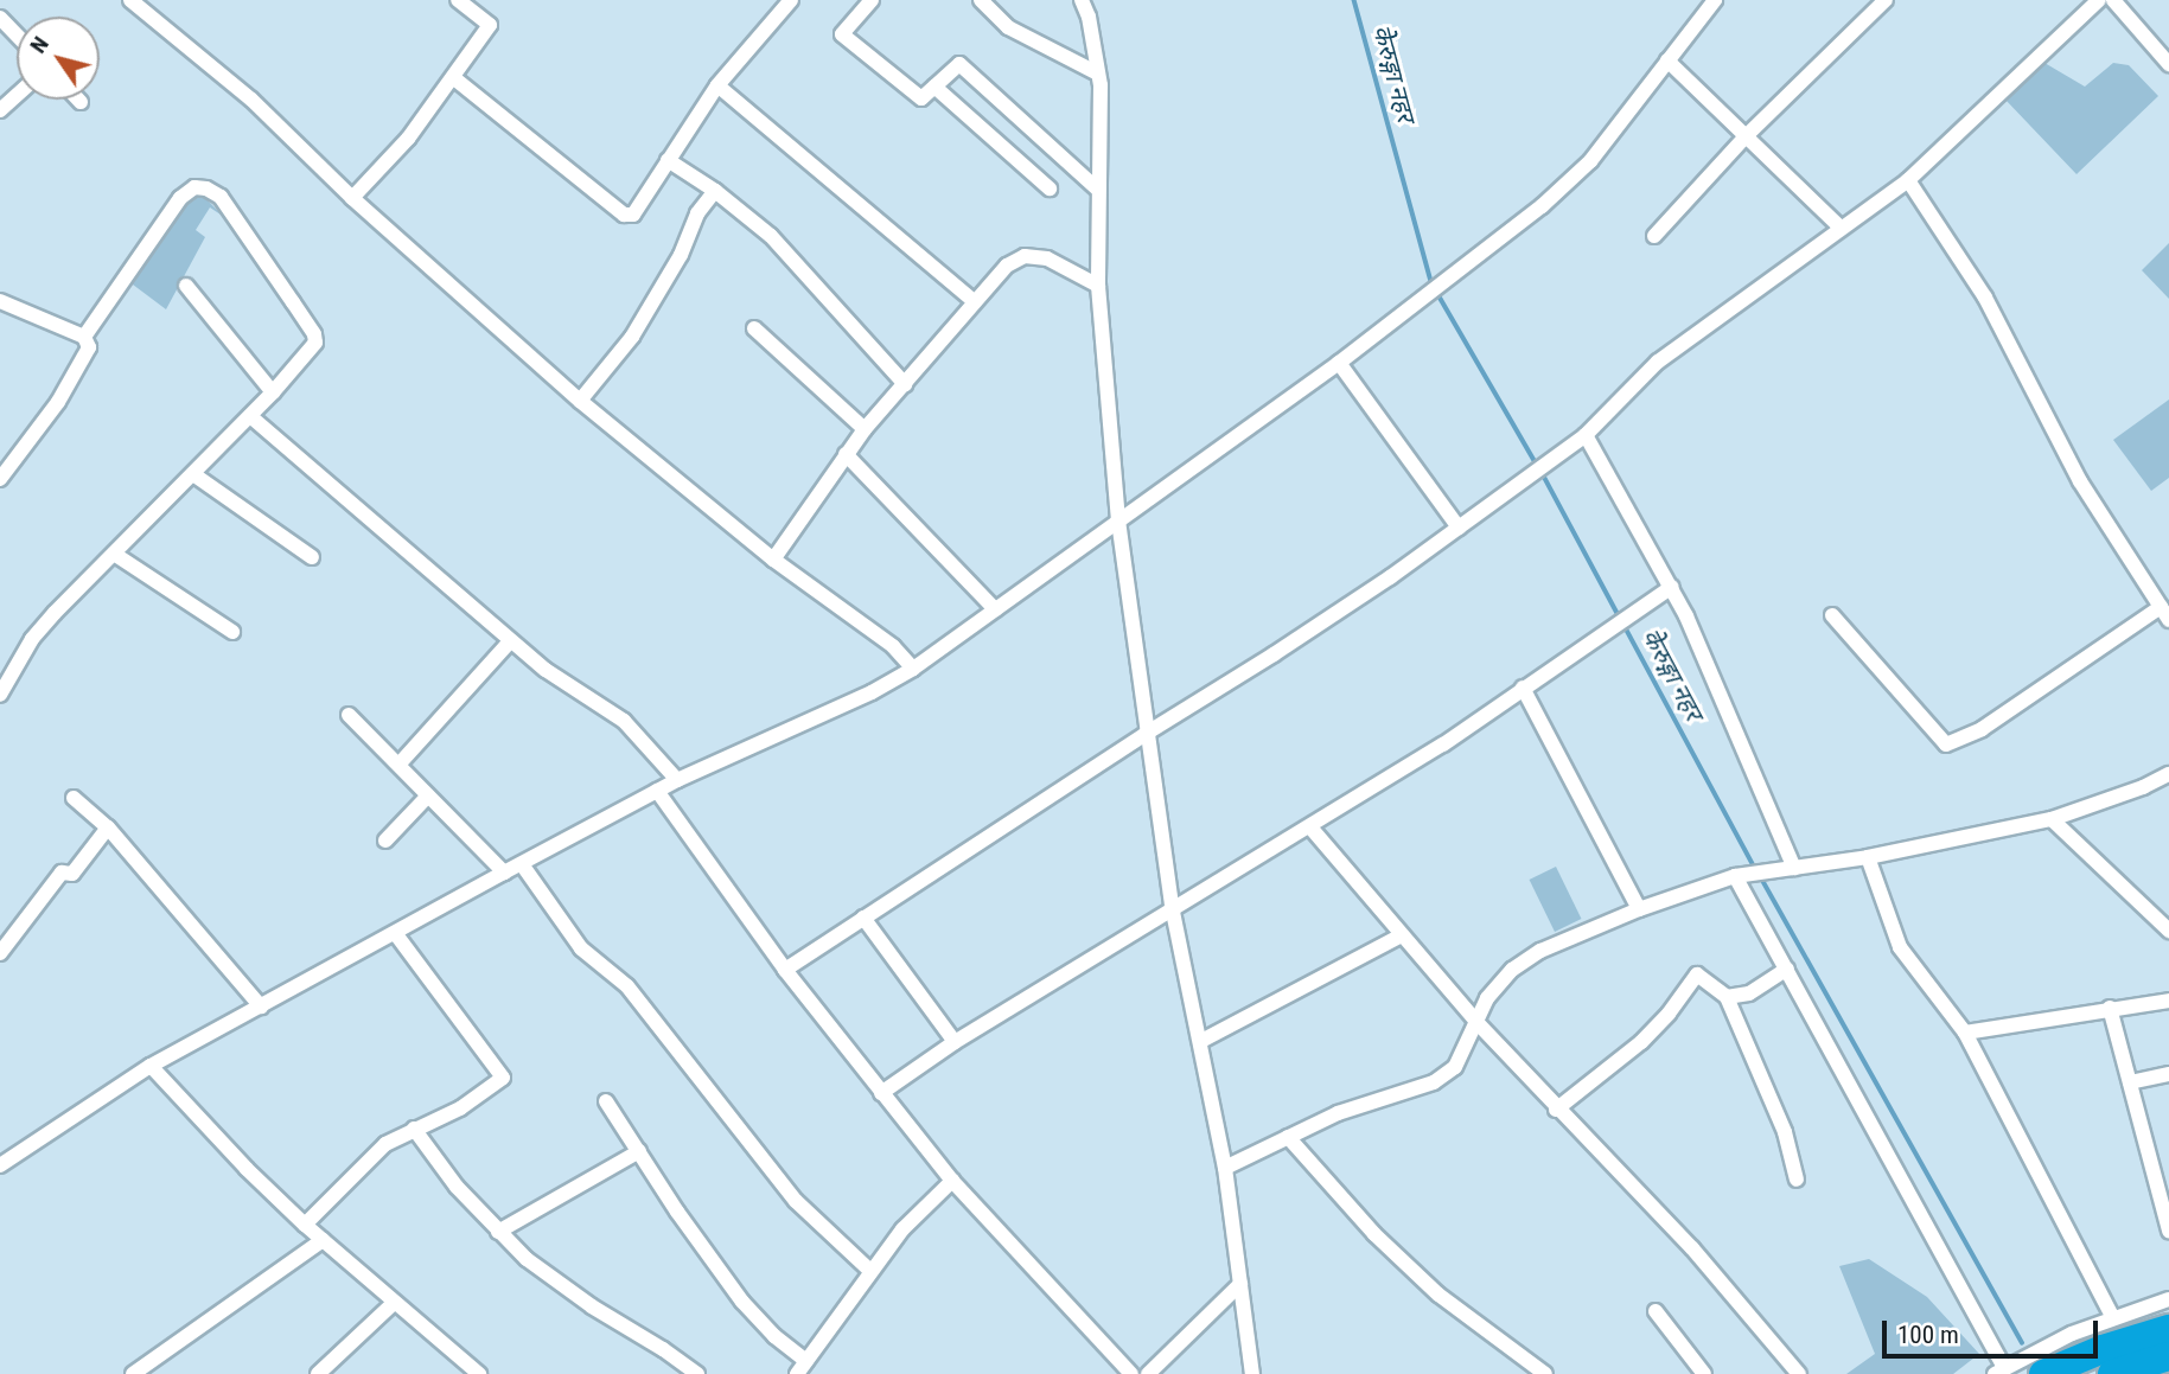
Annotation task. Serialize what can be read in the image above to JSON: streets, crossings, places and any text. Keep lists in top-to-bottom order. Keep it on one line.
{"water":["केेरुङ्गा नहर"],"scale_bar":"100 m","north":"top left"}
